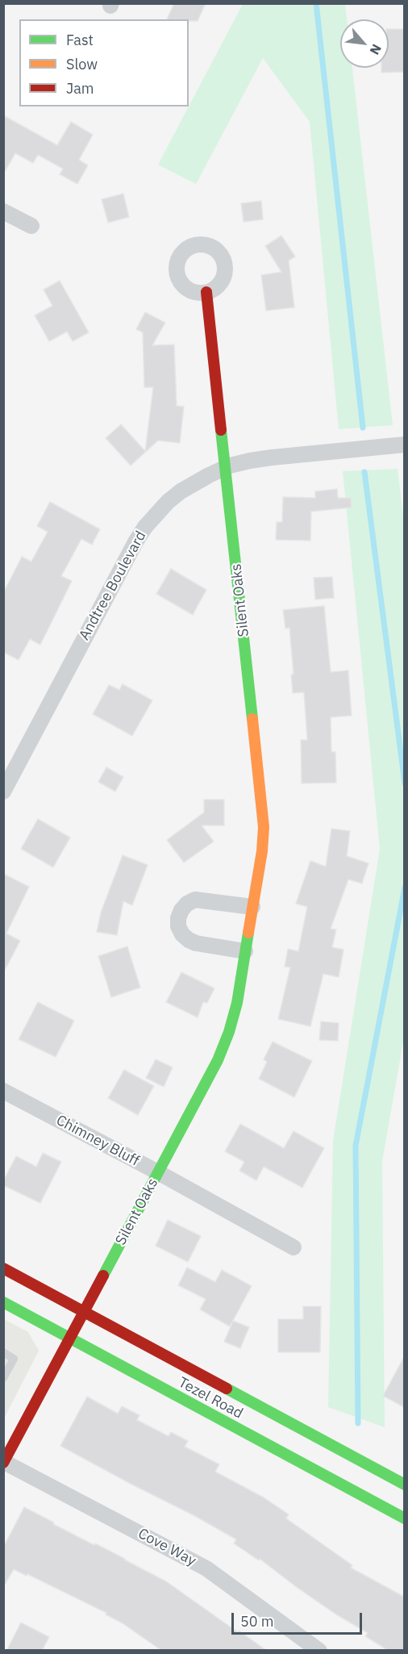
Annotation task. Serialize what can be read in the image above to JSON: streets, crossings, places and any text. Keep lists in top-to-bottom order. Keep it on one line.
{"streets":{"street":["Andtree Boulevard","Silent Oaks","Chimney Bluff","Tezel Road","Cove Way"]},"crossings":[["Andtree Boulevard","Silent Oaks"],["Silent Oaks","Chimney Bluff"],["Silent Oaks","Tezel Road"],["Silent Oaks","Cove Way"]],"legend":["Fast","Slow","Jam"],"scale_bar":"50 m","north":"bottom right"}
